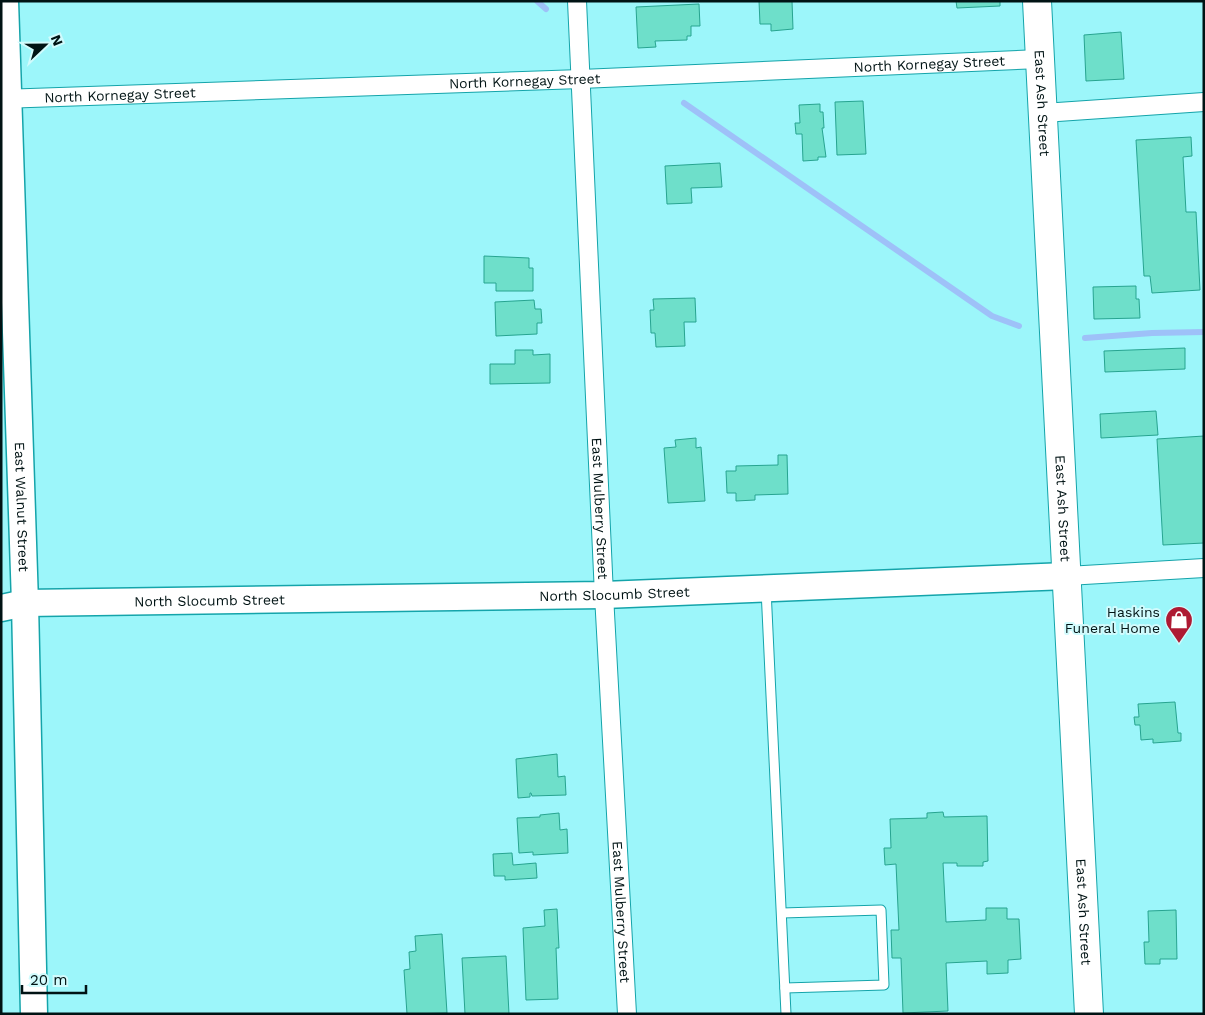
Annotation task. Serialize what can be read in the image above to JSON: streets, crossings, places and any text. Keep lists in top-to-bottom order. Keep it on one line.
{"streets":{"main road":["East Ash Street"],"street":["North Kornegay Street","East Walnut Street","East Mulberry Street","North Slocumb Street"]},"crossings":[["North Kornegay Street","East Ash Street"],["North Kornegay Street","East Walnut Street"],["North Kornegay Street","East Mulberry Street"],["East Ash Street","North Slocumb Street"],["East Walnut Street","North Slocumb Street"],["East Mulberry Street","North Slocumb Street"]],"places":{"shop":["Haskins Funeral Home"]},"scale_bar":"20 m","north":"right"}
